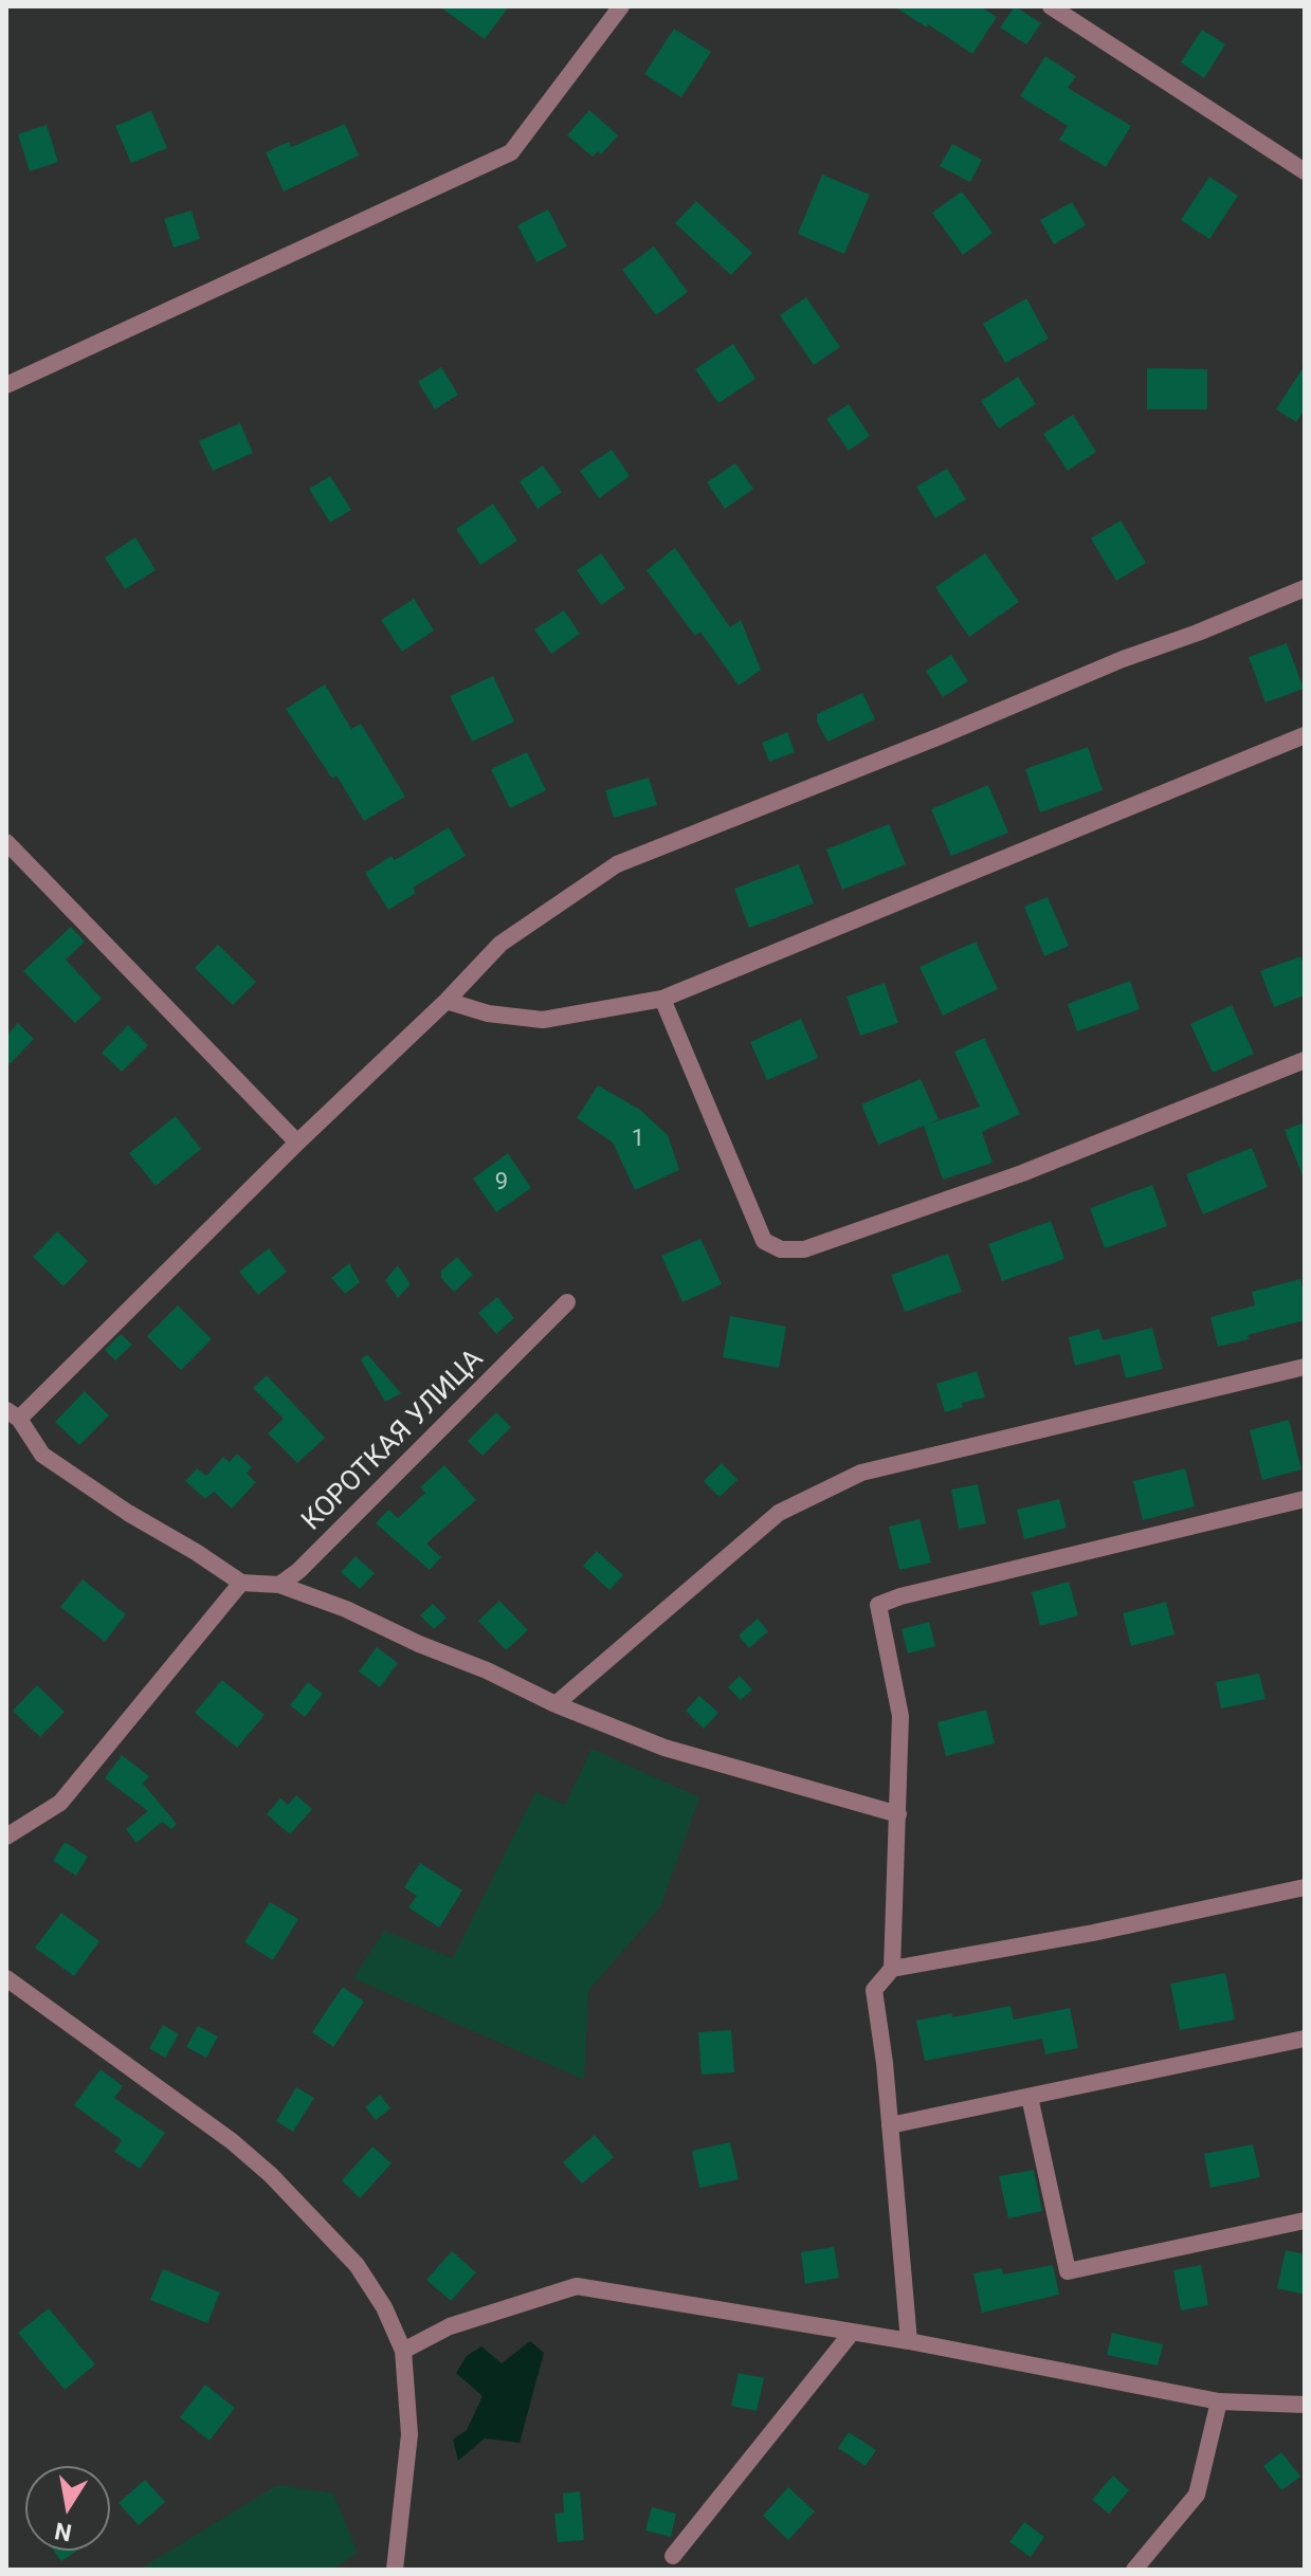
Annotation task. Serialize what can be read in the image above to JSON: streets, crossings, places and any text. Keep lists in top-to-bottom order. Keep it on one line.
{"streets":{"street":["КОРОТКАЯ УЛИЦА"]},"house_numbers":["1","9"],"north":"bottom"}
